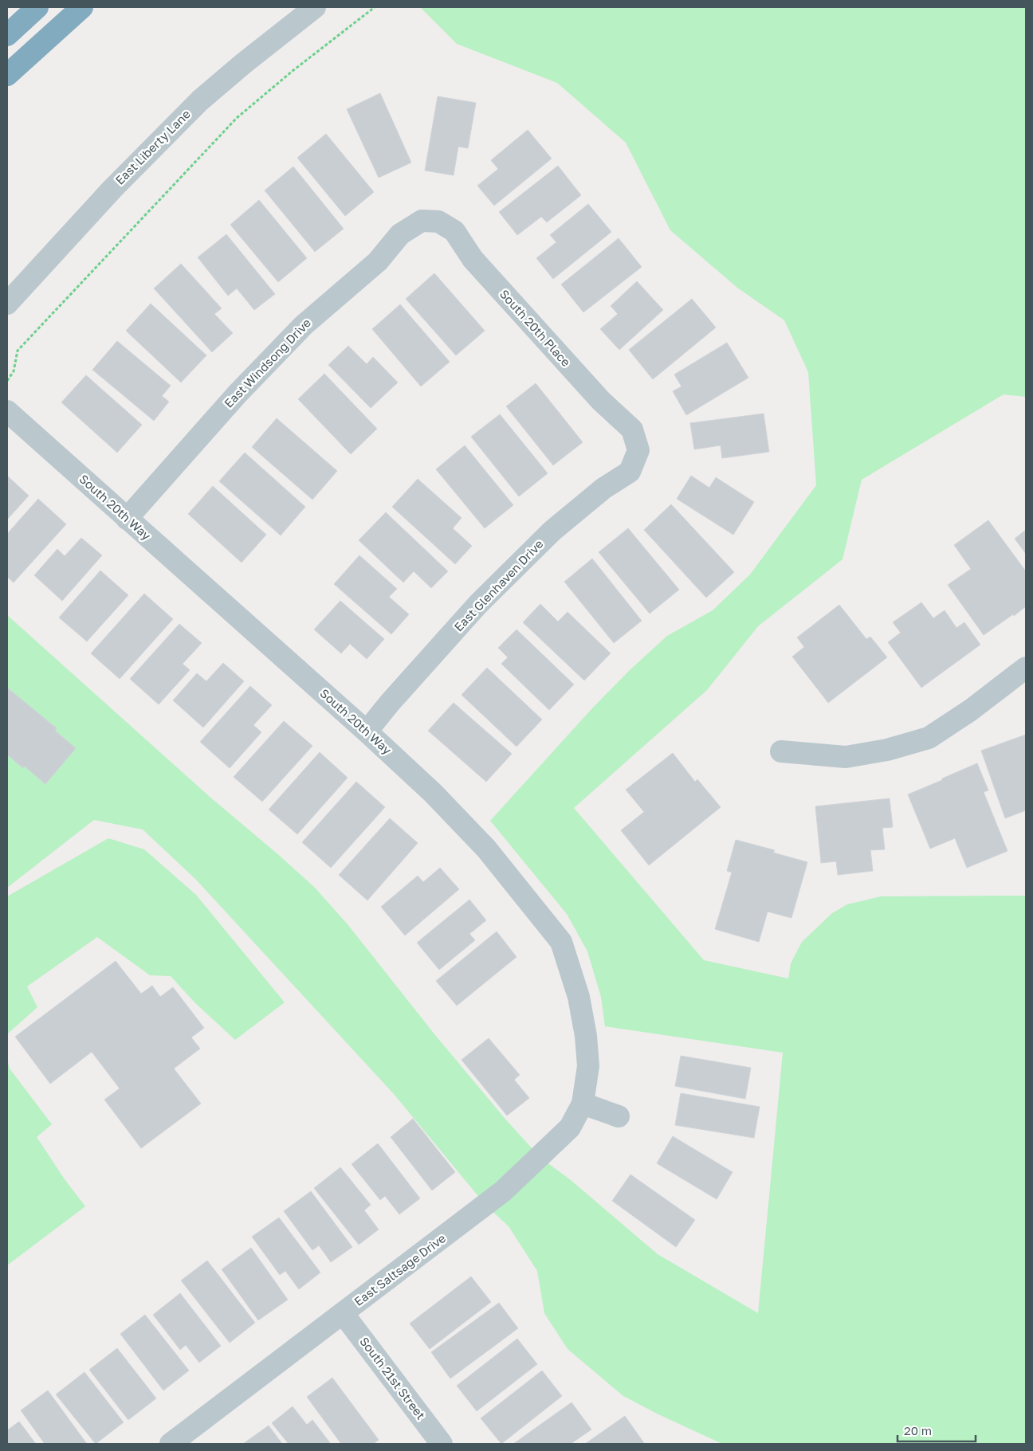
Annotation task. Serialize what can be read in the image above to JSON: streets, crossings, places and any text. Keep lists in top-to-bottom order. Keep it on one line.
{"streets":{"street":["East Liberty Lane","South 20th Place","East Windsong Drive","South 20th Way","East Glenhaven Drive","East Saltsage Drive","South 21st Street"]},"crossings":[["South 20th Place","East Windsong Drive"],["South 20th Place","East Glenhaven Drive"],["East Windsong Drive","South 20th Way"],["South 20th Way","East Glenhaven Drive"],["South 20th Way","East Saltsage Drive"],["East Saltsage Drive","South 21st Street"]],"scale_bar":"20 m"}
